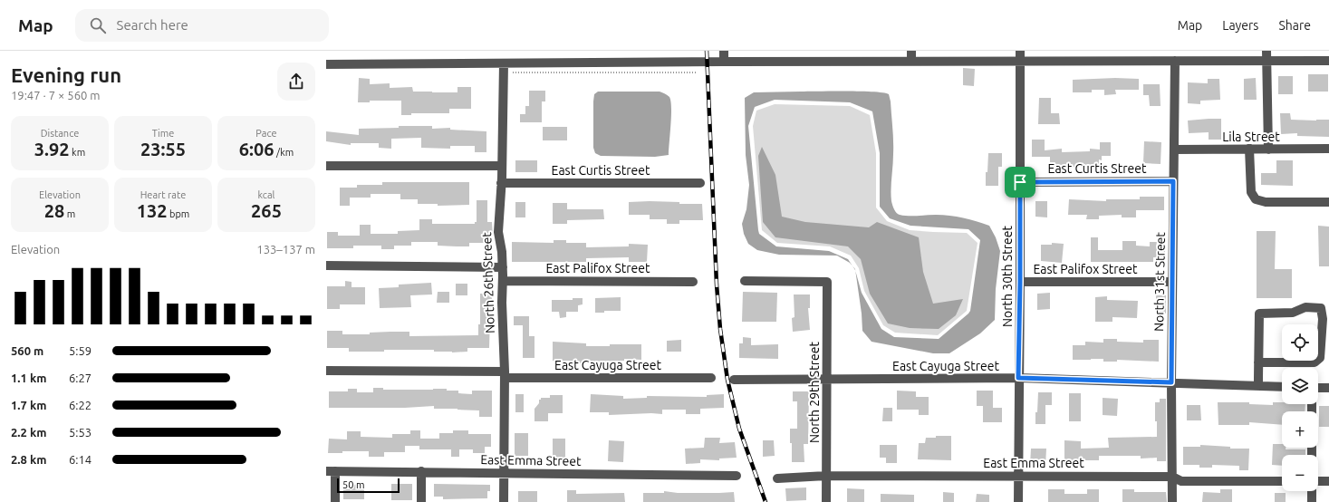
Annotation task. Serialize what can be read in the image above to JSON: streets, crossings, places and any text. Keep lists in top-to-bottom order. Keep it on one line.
{"streets":{"street":["Lila Street","East Curtis Street","East Palifox Street","North 30th Street","North 31st Street","North 26th Street","East Cayuga Street","North 29th Street","East Emma Street"]},"crossings":[["Lila Street","North 31st Street"],["East Curtis Street","North 30th Street"],["East Curtis Street","North 31st Street"],["East Curtis Street","North 26th Street"],["East Palifox Street","North 30th Street"],["East Palifox Street","North 31st Street"],["East Palifox Street","North 26th Street"],["North 30th Street","East Cayuga Street"],["North 30th Street","East Emma Street"],["North 31st Street","East Cayuga Street"],["North 31st Street","East Emma Street"],["North 26th Street","East Cayuga Street"],["North 26th Street","East Emma Street"],["East Cayuga Street","North 29th Street"],["North 29th Street","East Emma Street"]],"scale_bar":"50 m","page":{"header":"Map","search":"Search here","nav":["Map","Layers","Share"],"heading":["Evening run","19:47 · 7 × 560 m"],"stats":[["Distance","3.92 km"],["Time","23:55"],["Pace","6:06 /km"],["Elevation","28 m"],["Heart rate","132 bpm"],["kcal","265"]],"chart":["Elevation","133–137 m"],"map_buttons":["+","−"],"list":[{"name":"560 m","note":"5:59"},{"name":"1.1 km","note":"6:27"},{"name":"1.7 km","note":"6:22"},{"name":"2.2 km","note":"5:53"},{"name":"2.8 km","note":"6:14"}],"scale":"50 m"}}
